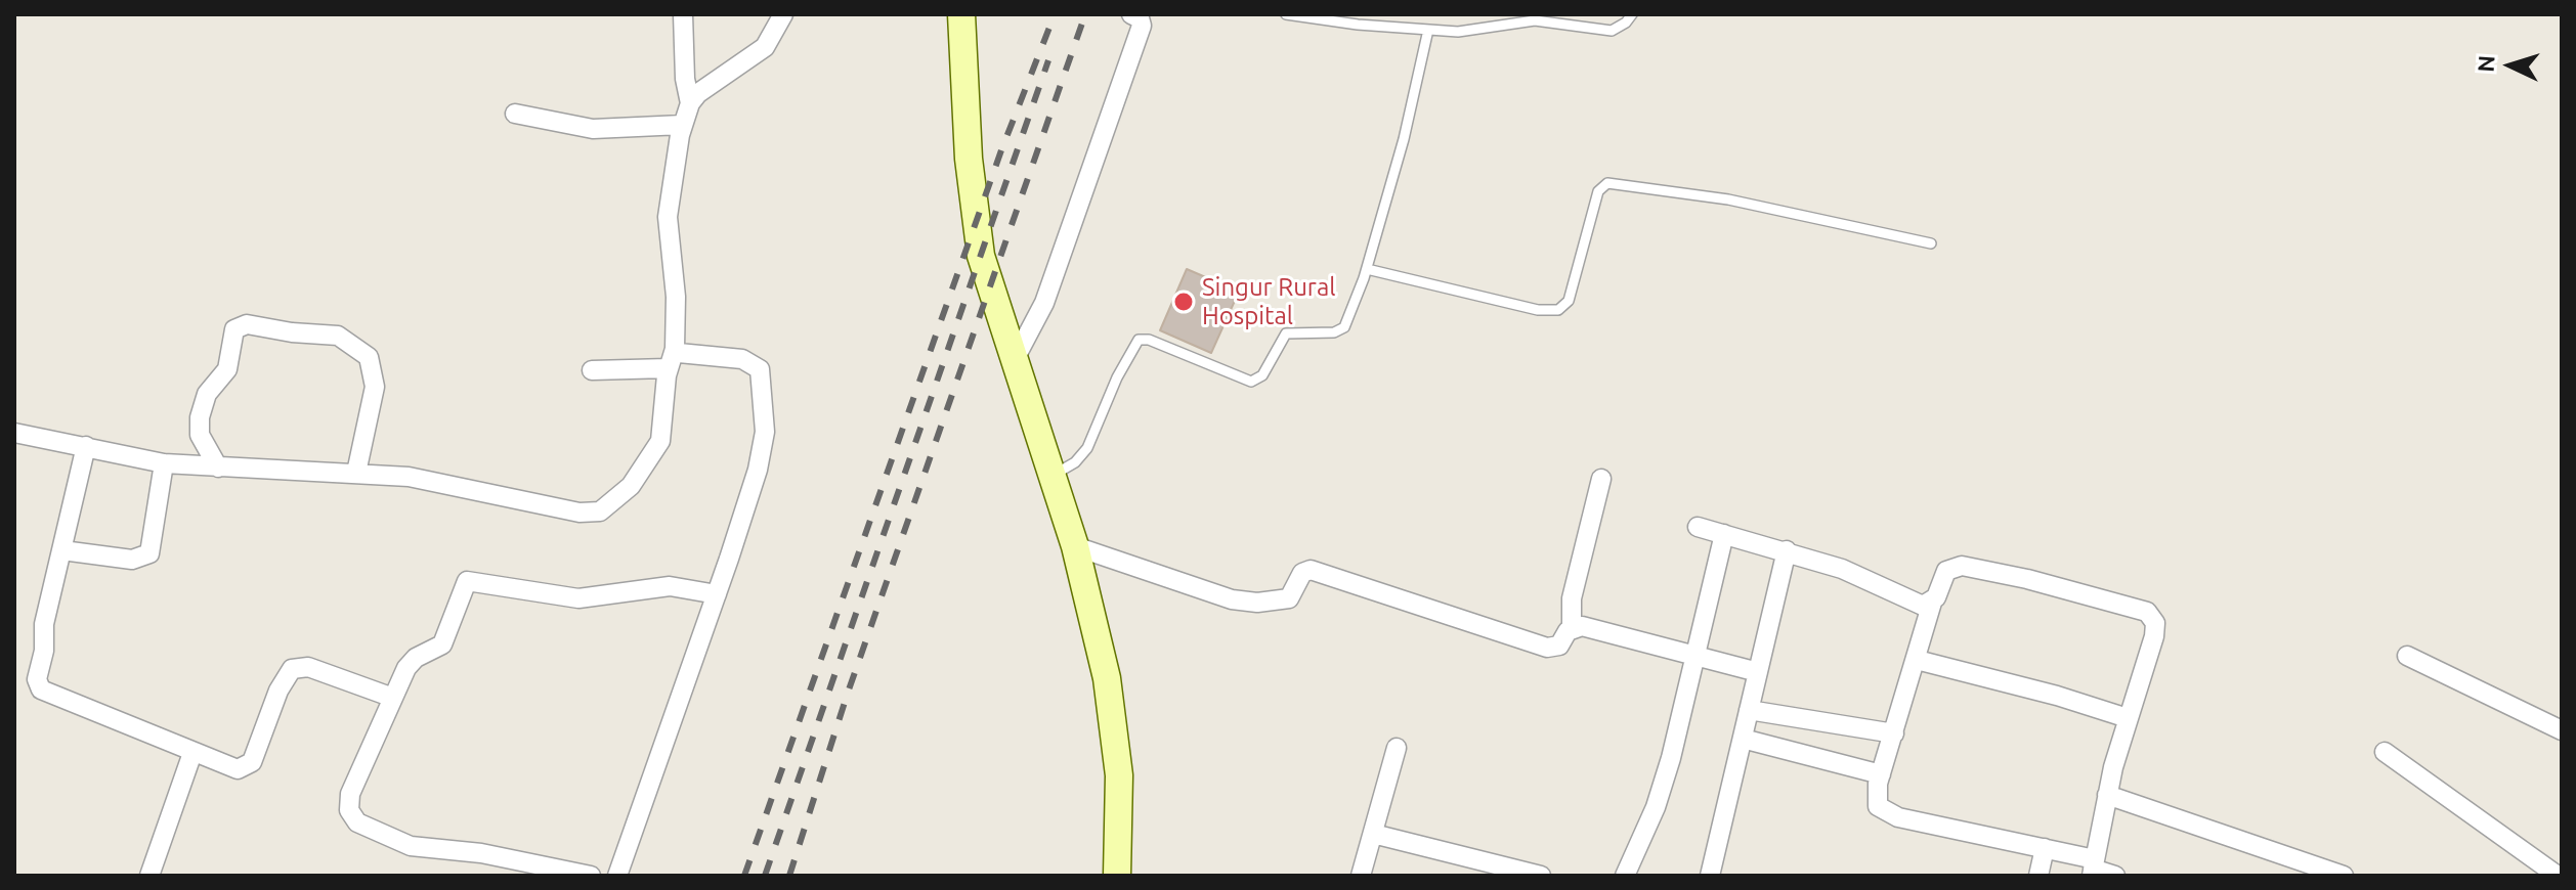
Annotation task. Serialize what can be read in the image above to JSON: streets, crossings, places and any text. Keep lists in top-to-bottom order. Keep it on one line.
{"places":["Singur Rural Hospital"],"north":"left"}
